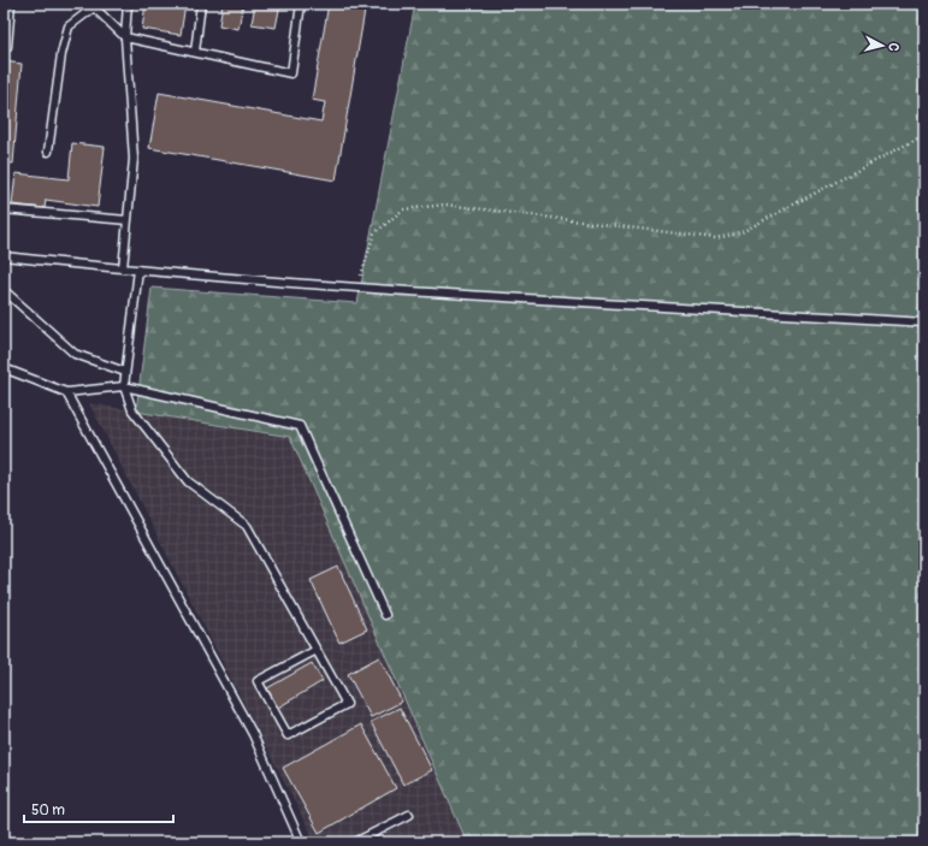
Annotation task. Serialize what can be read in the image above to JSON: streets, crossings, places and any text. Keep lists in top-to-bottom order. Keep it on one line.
{"scale_bar":"50 m","north":"right"}
